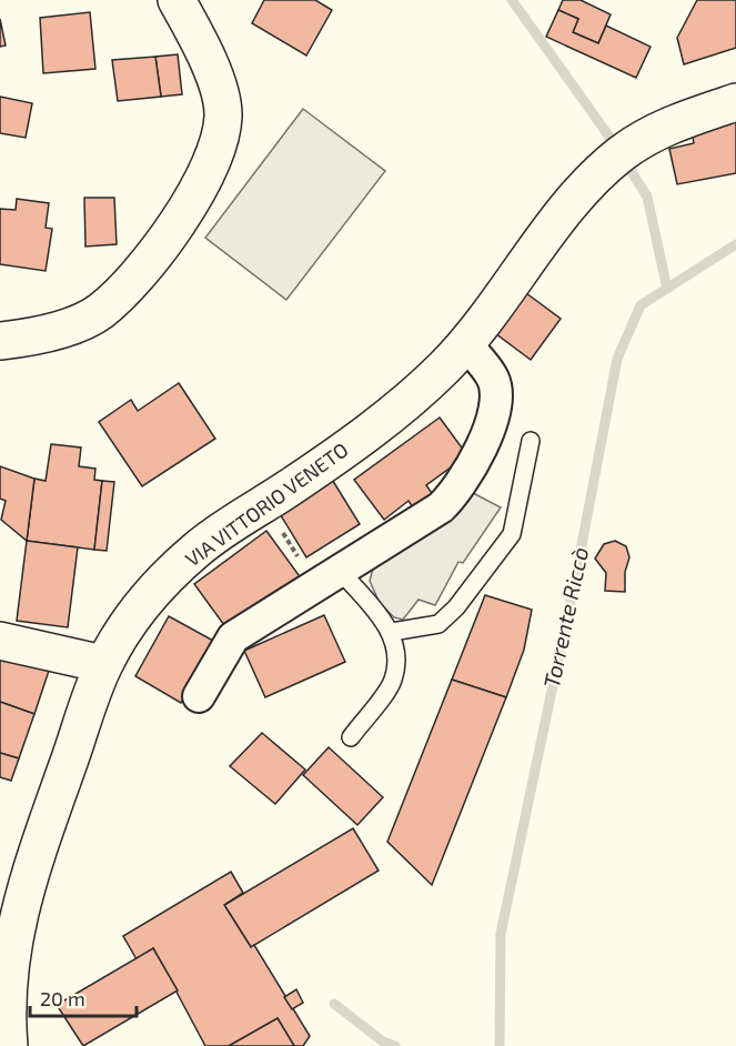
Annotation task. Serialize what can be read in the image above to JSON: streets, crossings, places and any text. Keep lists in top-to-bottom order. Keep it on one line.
{"streets":{"main road":["VIA VITTORIO VENETO"]},"water":["Torrente Riccò"],"scale_bar":"20 m"}
